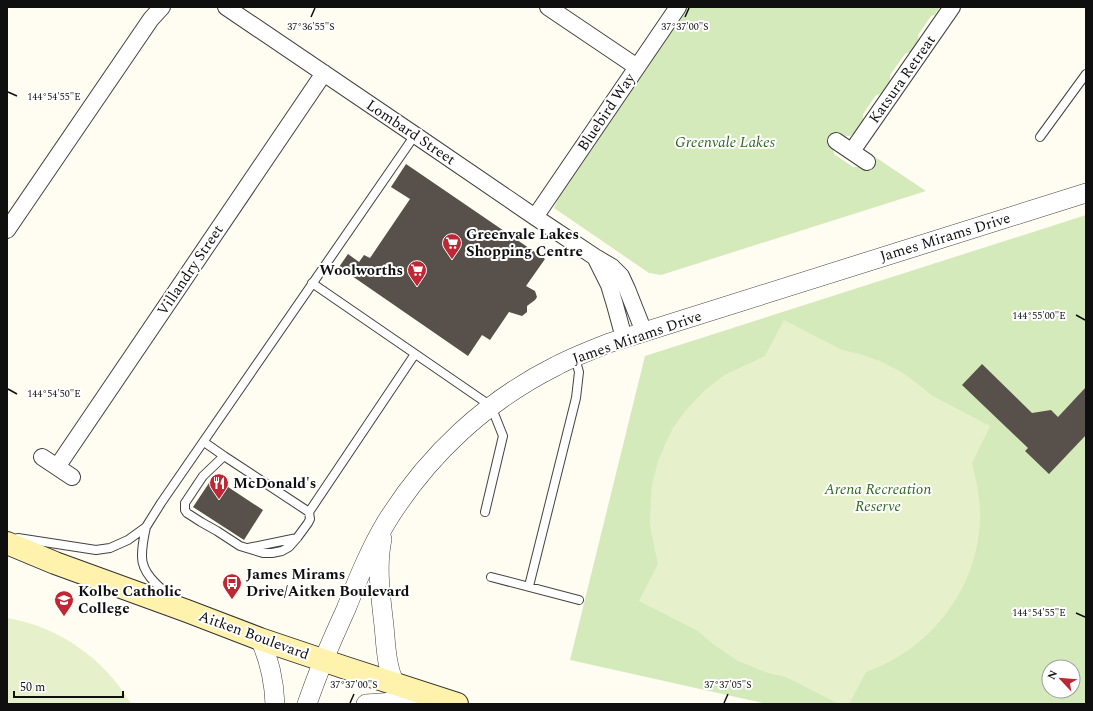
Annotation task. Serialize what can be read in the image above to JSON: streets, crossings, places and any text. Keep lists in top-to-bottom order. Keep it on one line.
{"streets":{"main road":["Aitken Boulevard"],"street":["Katsura Retreat","Bluebird Way","Lombard Street","James Mirams Drive","Villandry Street"]},"crossings":[["Bluebird Way","Lombard Street"],["Lombard Street","James Mirams Drive"],["Lombard Street","Villandry Street"],["James Mirams Drive","Aitken Boulevard"]],"parks":["Greenvale Lakes","Arena Recreation Reserve"],"places":{"supermarket":["Greenvale Lakes Shopping Centre","Woolworths"],"restaurant":["McDonald's"],"bus stop":["James Mirams Drive/Aitken Boulevard"],"school or university":["Kolbe Catholic College"]},"scale_bar":"50 m","north":"top left","coordinates":["37°37'00\"S","37°36'55\"S","144°54'55\"E","144°55'00\"E","144°54'50\"E","37°37'05\"S"]}
